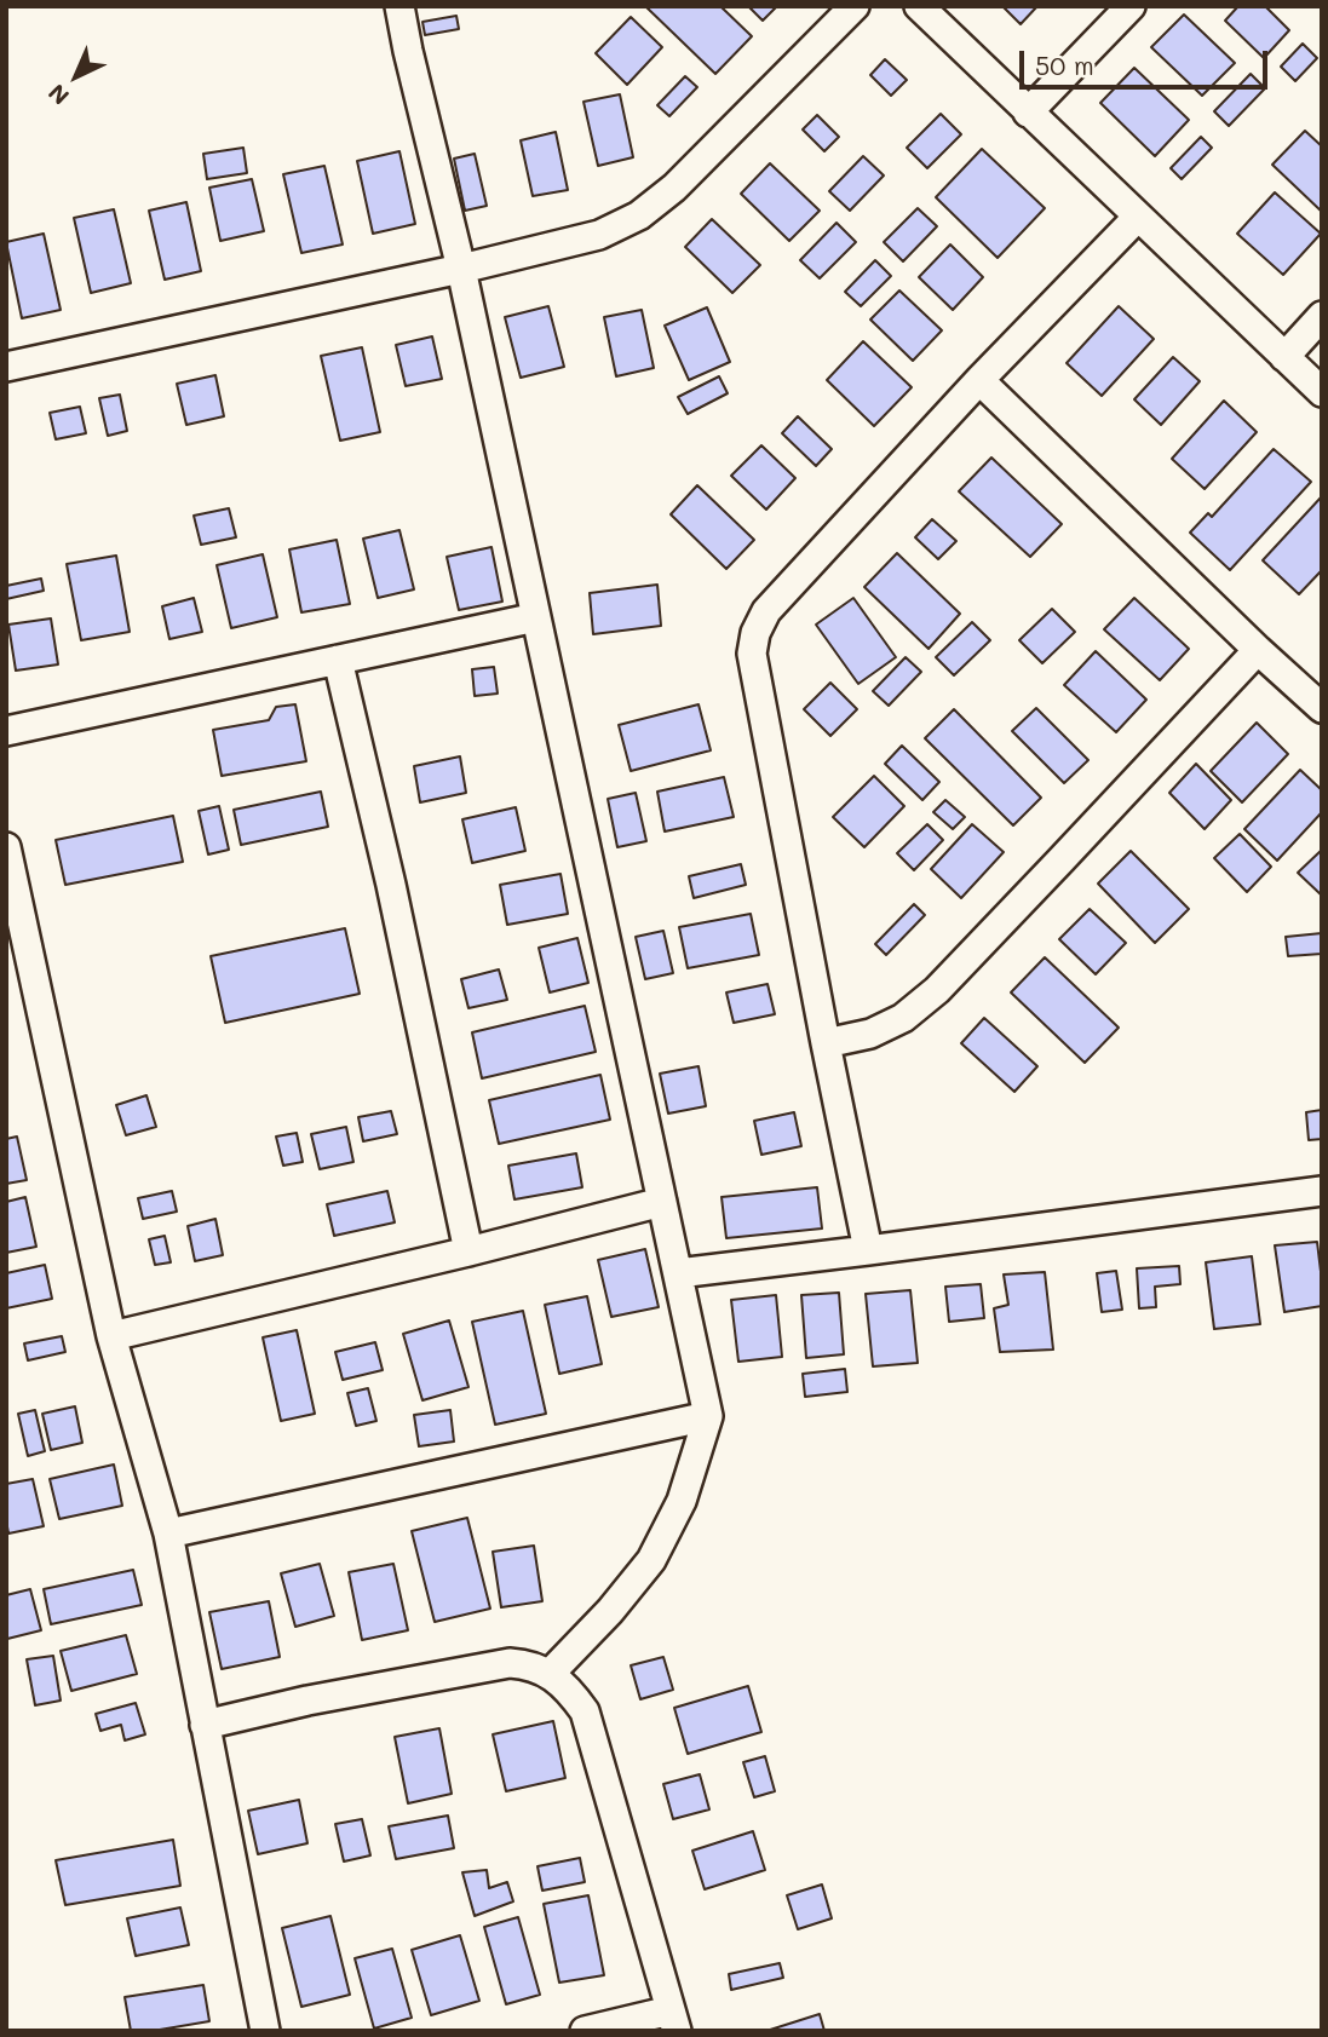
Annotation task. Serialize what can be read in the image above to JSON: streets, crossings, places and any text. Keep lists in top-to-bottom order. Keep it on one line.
{"scale_bar":"50 m","north":"bottom left"}
